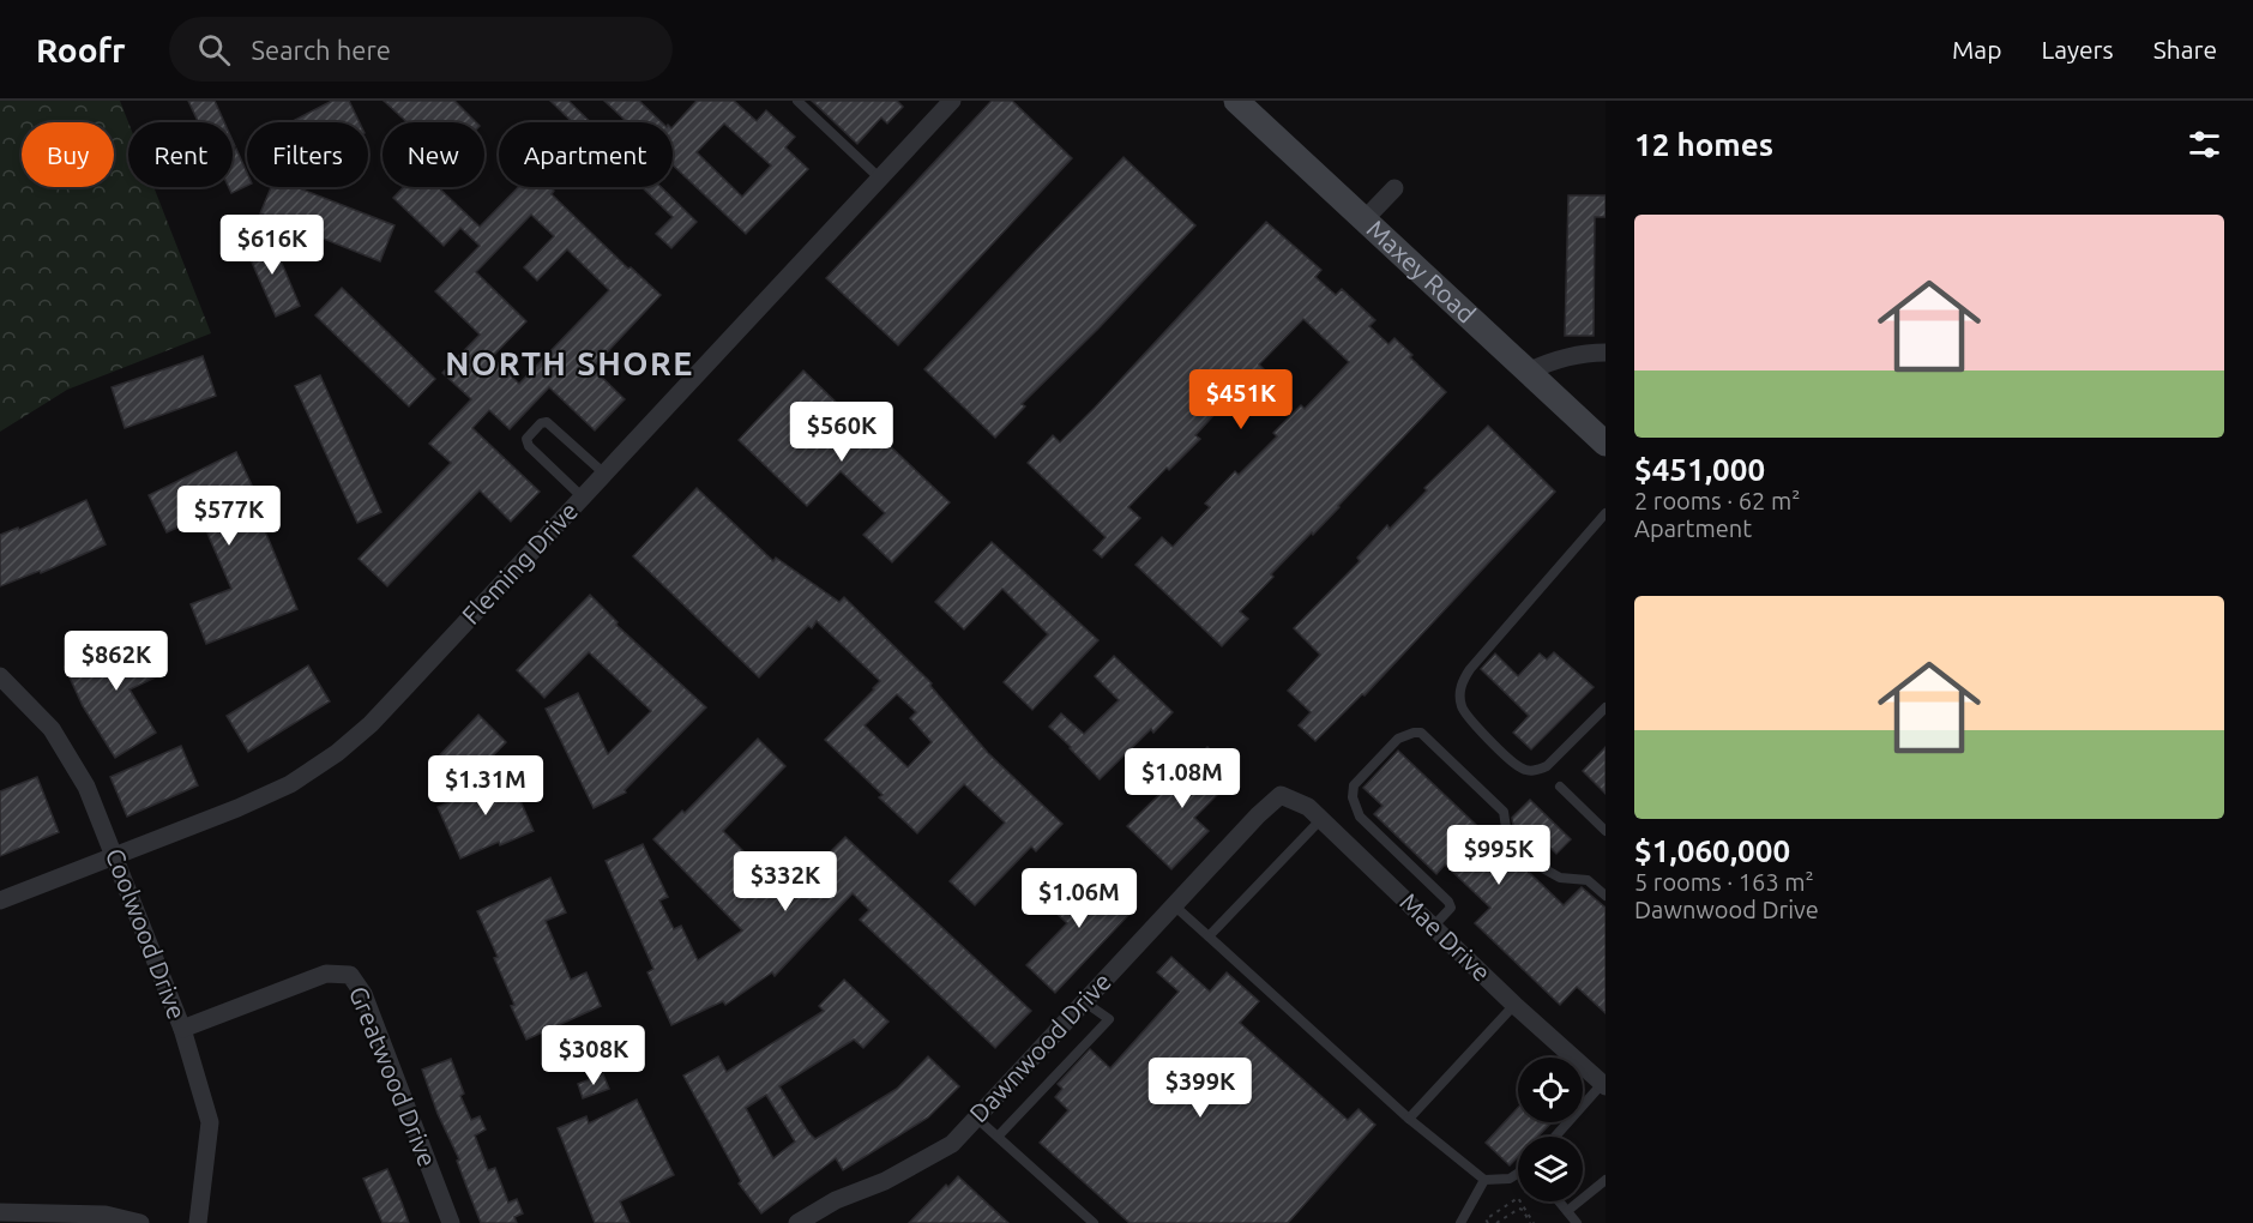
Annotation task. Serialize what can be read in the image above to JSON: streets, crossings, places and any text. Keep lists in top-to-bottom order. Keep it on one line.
{"streets":{"street":["Maxey Road","Fleming Drive","Coolwood Drive","Mae Drive","Dawnwood Drive","Greatwood Drive"]},"crossings":[["Fleming Drive","Coolwood Drive"],["Coolwood Drive","Greatwood Drive"],["Mae Drive","Dawnwood Drive"]],"districts":["NORTH SHORE"],"page":{"header":"Roofr","search":"Search here","nav":["Map","Layers","Share"],"heading":"12 homes","chip":["Buy","Rent","Filters","New","Apartment"],"list":[{"name":"$451,000","note":"2 rooms · 62 m² · Apartment"},{"name":"$1,060,000","note":"5 rooms · 163 m² · Dawnwood Drive"}],"price":["$616K","$451K","$560K","$577K","$862K","$1.08M","$1.31M","$995K","$332K","$1.06M","$308K","$399K"]}}
